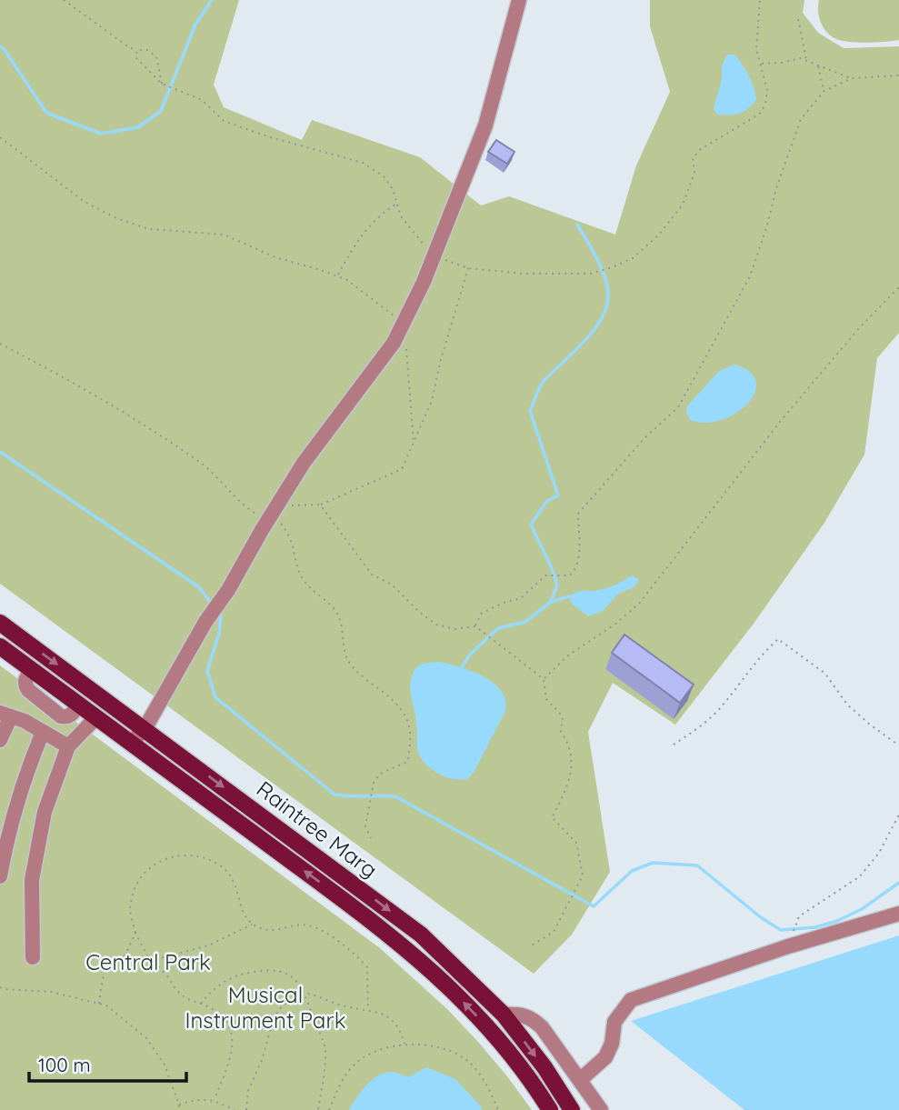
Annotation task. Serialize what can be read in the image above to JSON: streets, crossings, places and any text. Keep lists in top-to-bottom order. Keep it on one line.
{"streets":{"main road":["Raintree Marg"]},"parks":["Central Park","Musical Instrument Park"],"scale_bar":"100 m"}
